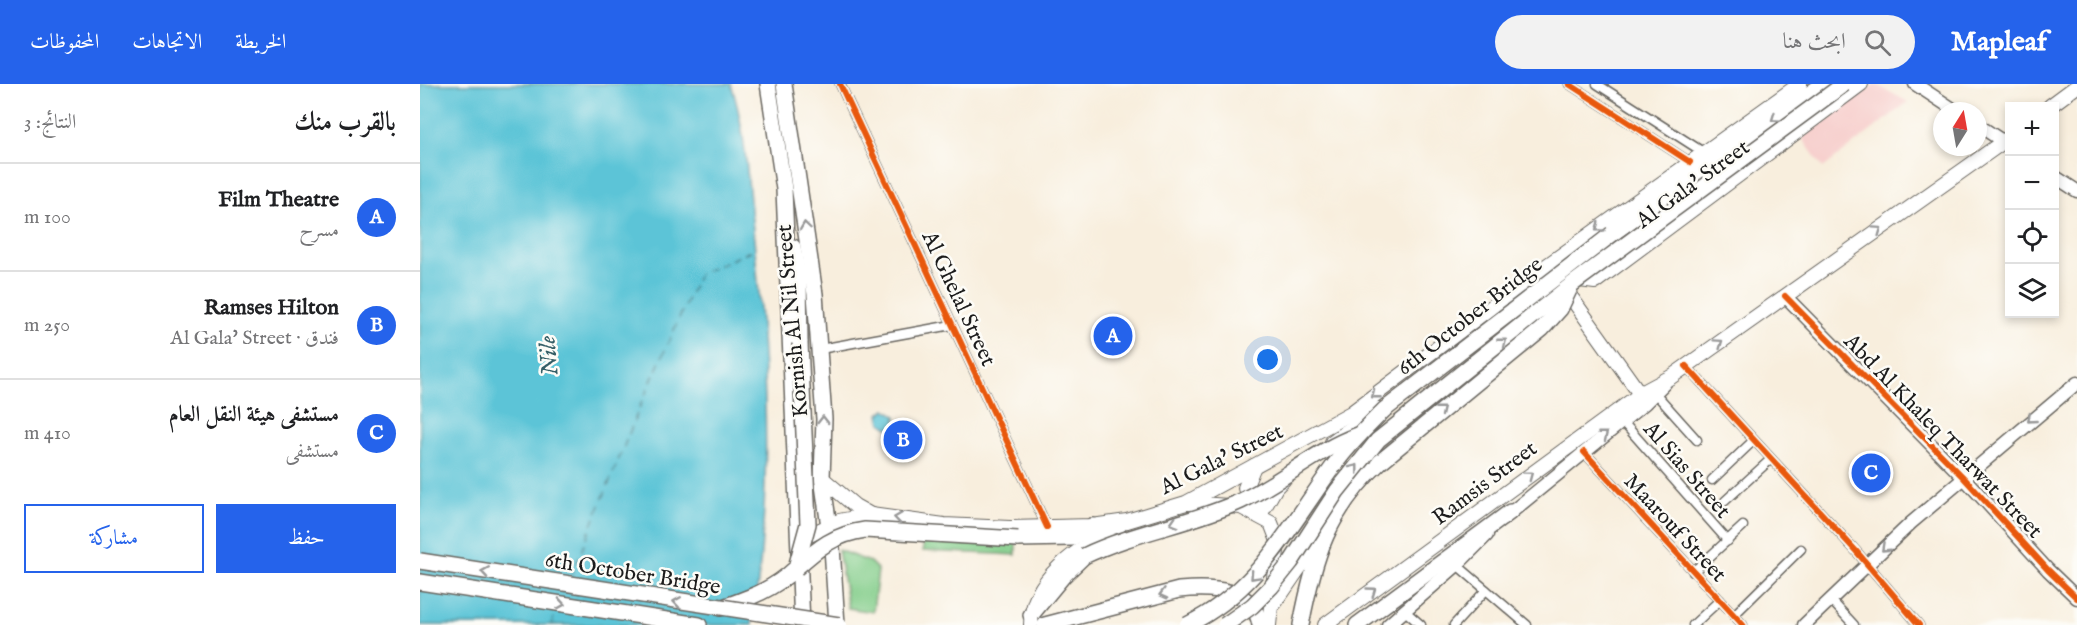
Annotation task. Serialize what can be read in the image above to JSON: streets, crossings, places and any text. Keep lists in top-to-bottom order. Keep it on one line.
{"streets":{"highway":["6th October Bridge","Kornish Al Nil Street"],"main road":["Al Gala' Street","Ramsis Street"],"street":["Al Ghelal Street","Abd Al Khaleq Tharwat Street","Al Sias Street","Maarouf Street"]},"crossings":[["Al Gala' Street","Al Ghelal Street"],["Al Gala' Street","Kornish Al Nil Street"],["Al Gala' Street","Ramsis Street"],["6th October Bridge","Kornish Al Nil Street"],["Abd Al Khaleq Tharwat Street","Ramsis Street"],["Al Sias Street","Ramsis Street"],["Ramsis Street","Maarouf Street"]],"one_way":["Ramsis Street"],"water":["Nile"],"north":"top","page":{"header":"Mapleaf","search":"ابحث هنا","nav":["الخريطة","الاتجاهات","المحفوظات"],"heading":["بالقرب منك","النتائج: 3"],"map_buttons":["+","−"],"list":[{"mark":"A","name":"Film Theatre","note":"مسرح","value":"100 m"},{"mark":"B","name":"Ramses Hilton","note":"فندق · Al Gala' Street","value":"250 m"},{"mark":"C","name":"مستشفى هيئة النقل العام","note":"مستشفى","value":"410 m"}],"pins":["A","B","C"],"buttons":["حفظ","مشاركة"]}}
